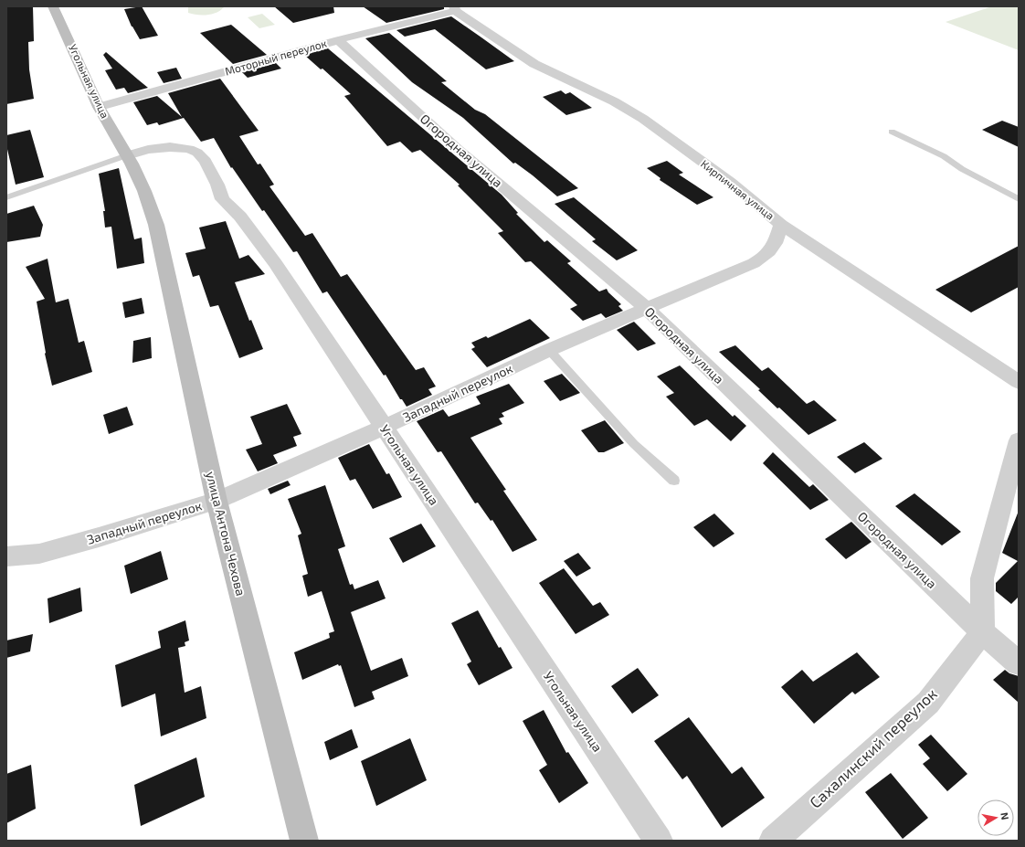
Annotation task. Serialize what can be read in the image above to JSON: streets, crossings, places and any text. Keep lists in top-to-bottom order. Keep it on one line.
{"streets":{"street":["Моторный переулок","Угольная улица","Огородная улица","Кирпичная улица","Западный переулок","улица Антона Чехова","Сахалинский переулок"]},"crossings":[["Моторный переулок","Угольная улица"],["Моторный переулок","Огородная улица"],["Моторный переулок","Кирпичная улица"],["Угольная улица","Западный переулок"],["Угольная улица","улица Антона Чехова"],["Огородная улица","Западный переулок"],["Огородная улица","Сахалинский переулок"],["Кирпичная улица","Западный переулок"],["Западный переулок","улица Антона Чехова"]],"north":"right"}
